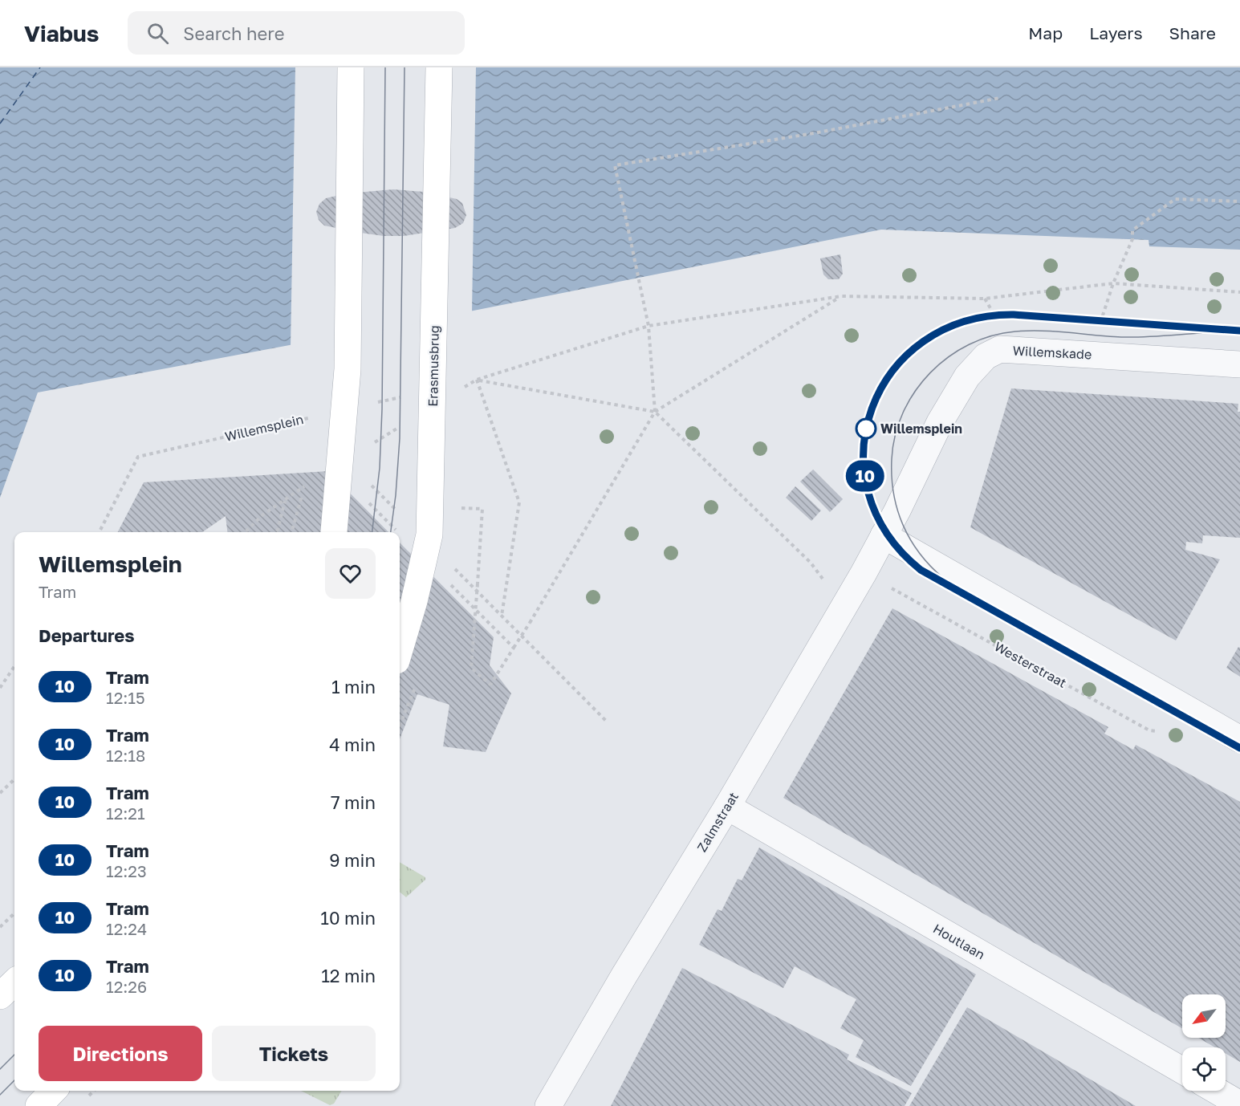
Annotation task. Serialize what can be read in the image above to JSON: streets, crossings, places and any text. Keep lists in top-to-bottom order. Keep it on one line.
{"streets":{"main road":["Erasmusbrug"],"street":["Willemskade","Zalmstraat","Houtlaan"],"path":["Willemsplein","Westerstraat"]},"crossings":[["Willemskade","Zalmstraat"],["Westerstraat","Zalmstraat"],["Zalmstraat","Houtlaan"]],"places":["Willemsplein"],"lines":["tram line 10"],"north":"bottom left","page":{"header":"Viabus","search":"Search here","nav":["Map","Layers","Share"],"on_map":"10","heading":[["Willemsplein","Tram"],"Departures"],"list":[{"mark":"10","name":"Tram","note":"12:15","value":"1 min"},{"mark":"10","name":"Tram","note":"12:18","value":"4 min"},{"mark":"10","name":"Tram","note":"12:21","value":"7 min"},{"mark":"10","name":"Tram","note":"12:23","value":"9 min"},{"mark":"10","name":"Tram","note":"12:24","value":"10 min"},{"mark":"10","name":"Tram","note":"12:26","value":"12 min"}],"buttons":["Directions","Tickets"]}}
